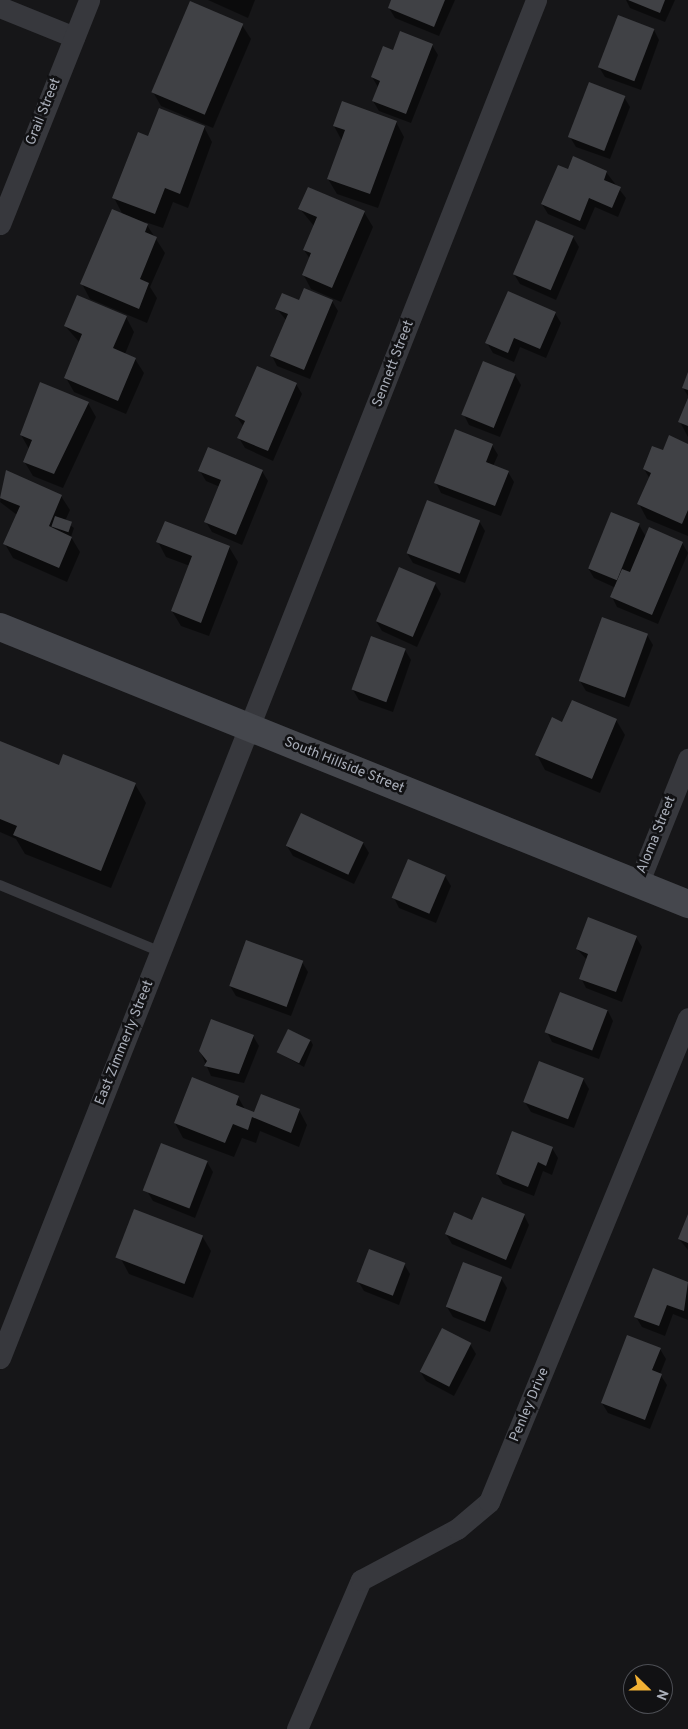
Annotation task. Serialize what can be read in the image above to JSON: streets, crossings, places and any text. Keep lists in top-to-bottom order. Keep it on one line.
{"streets":{"main road":["South Hillside Street"],"street":["Grail Street","Sennett Street","Aloma Street","East Zimmerly Street","Penley Drive"]},"crossings":[["Sennett Street","South Hillside Street"],["Sennett Street","East Zimmerly Street"],["South Hillside Street","Aloma Street"],["South Hillside Street","East Zimmerly Street"]],"north":"right"}
